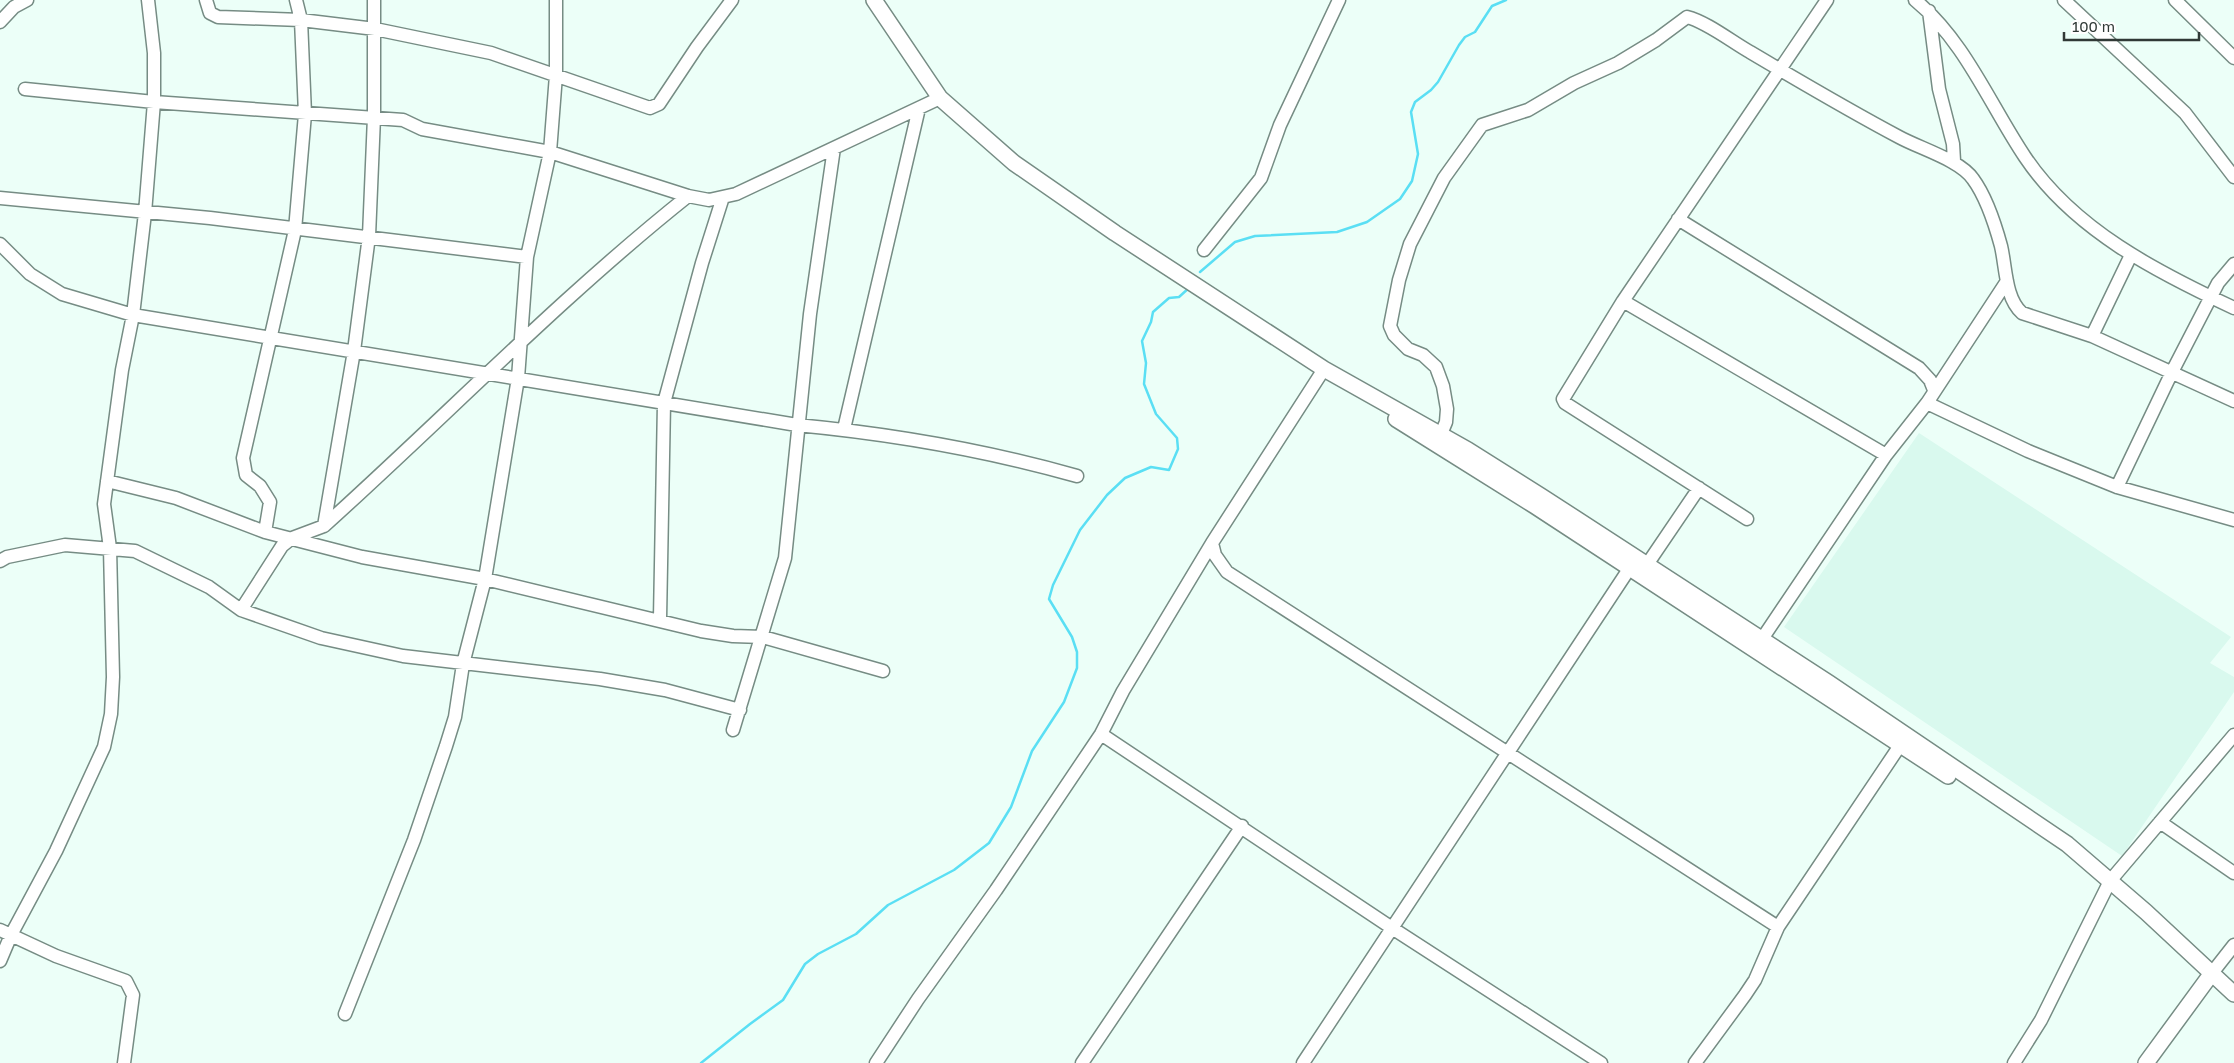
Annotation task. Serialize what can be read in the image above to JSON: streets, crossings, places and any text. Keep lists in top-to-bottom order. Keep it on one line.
{"scale_bar":"100 m"}
